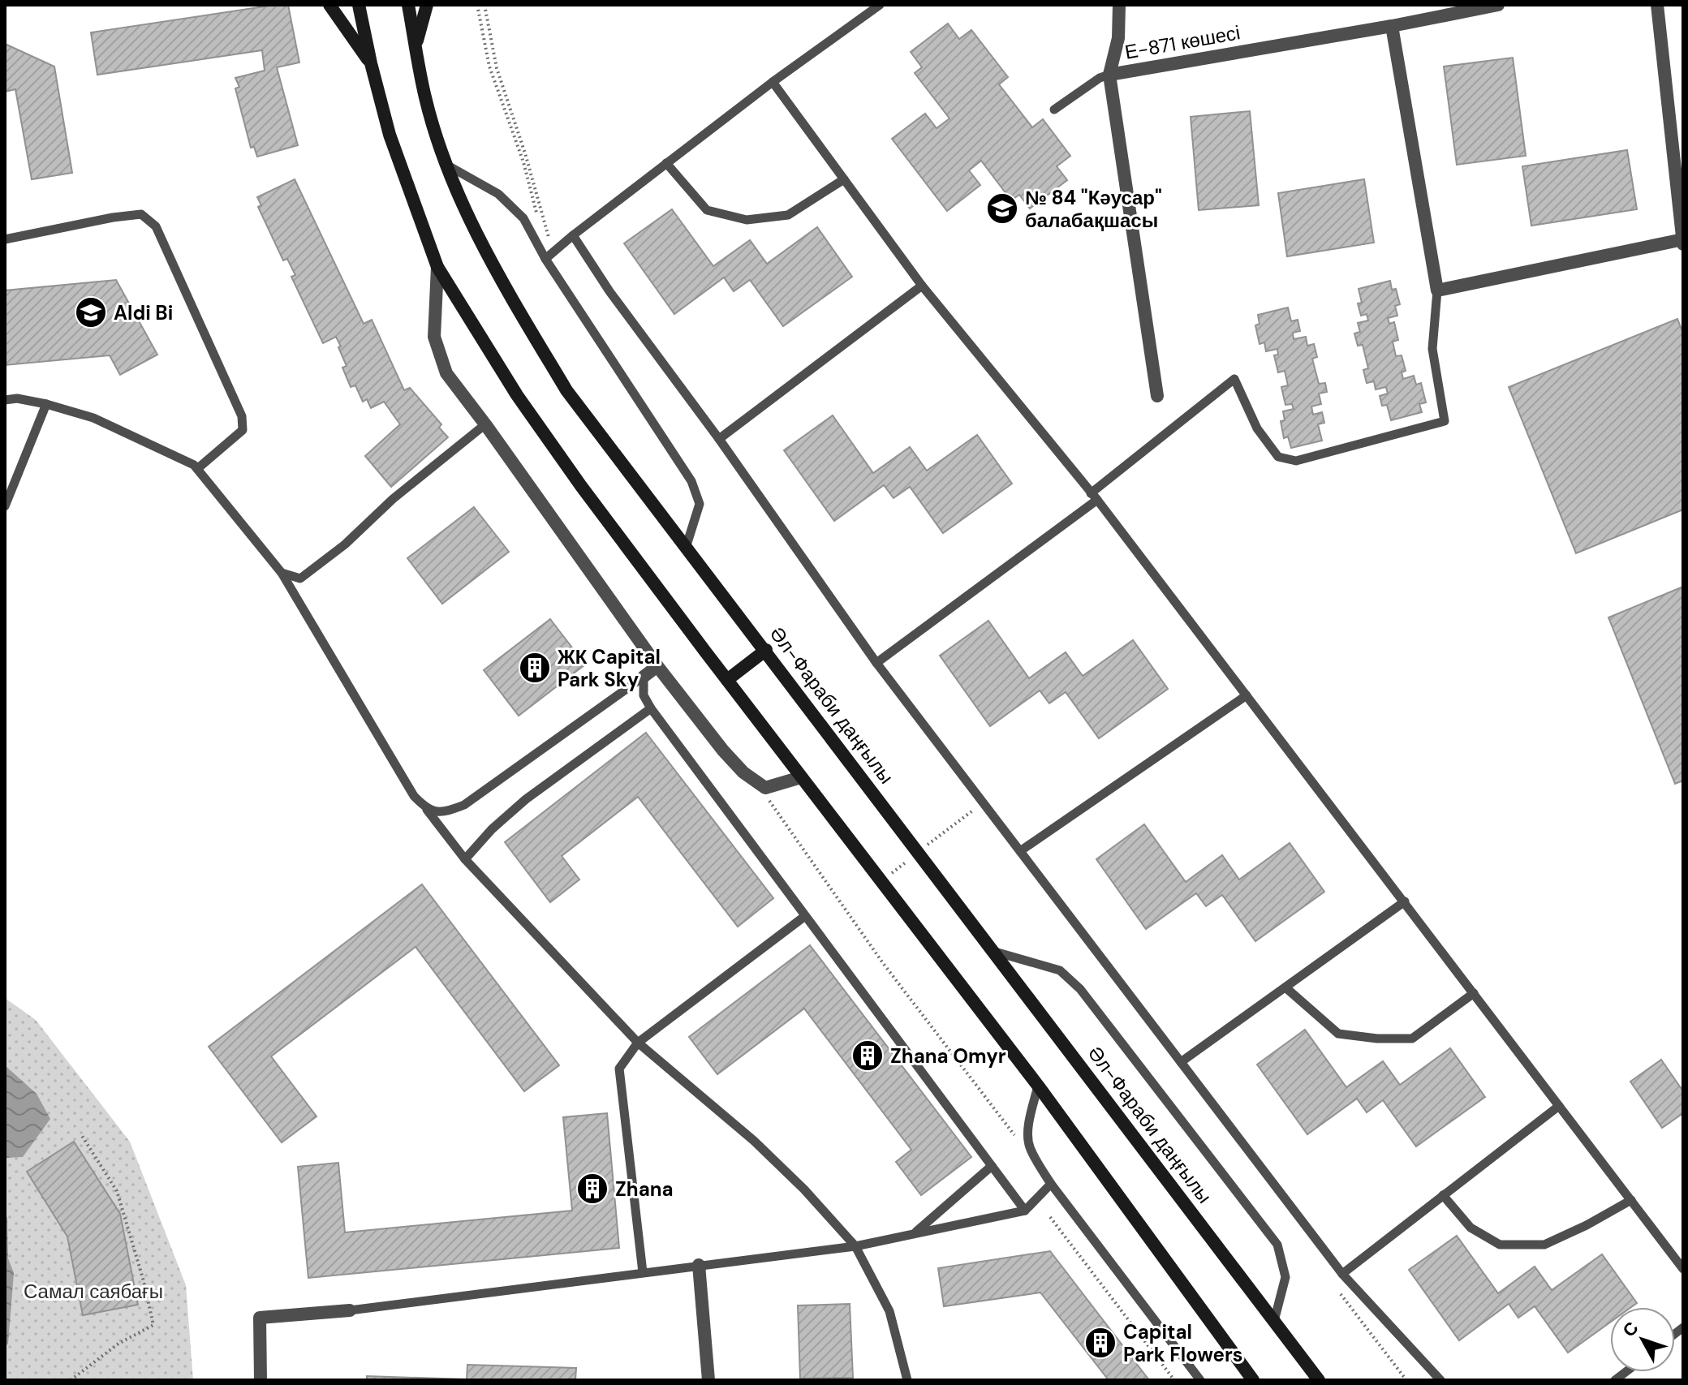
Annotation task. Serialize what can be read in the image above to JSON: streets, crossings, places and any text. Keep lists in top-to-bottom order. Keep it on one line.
{"streets":{"main road":["Әл-Фараби даңғылы"],"street":["Е-871 көшесі"]},"parks":["Самал саябағы"],"places":{"school or university":["№ 84 \"Кәусар\" балабақшасы","Aldi Bi"],"building":["ЖК Capital Park Sky","Zhana Omyr","Zhana","Capital Park Flowers"]},"north":"top left"}
